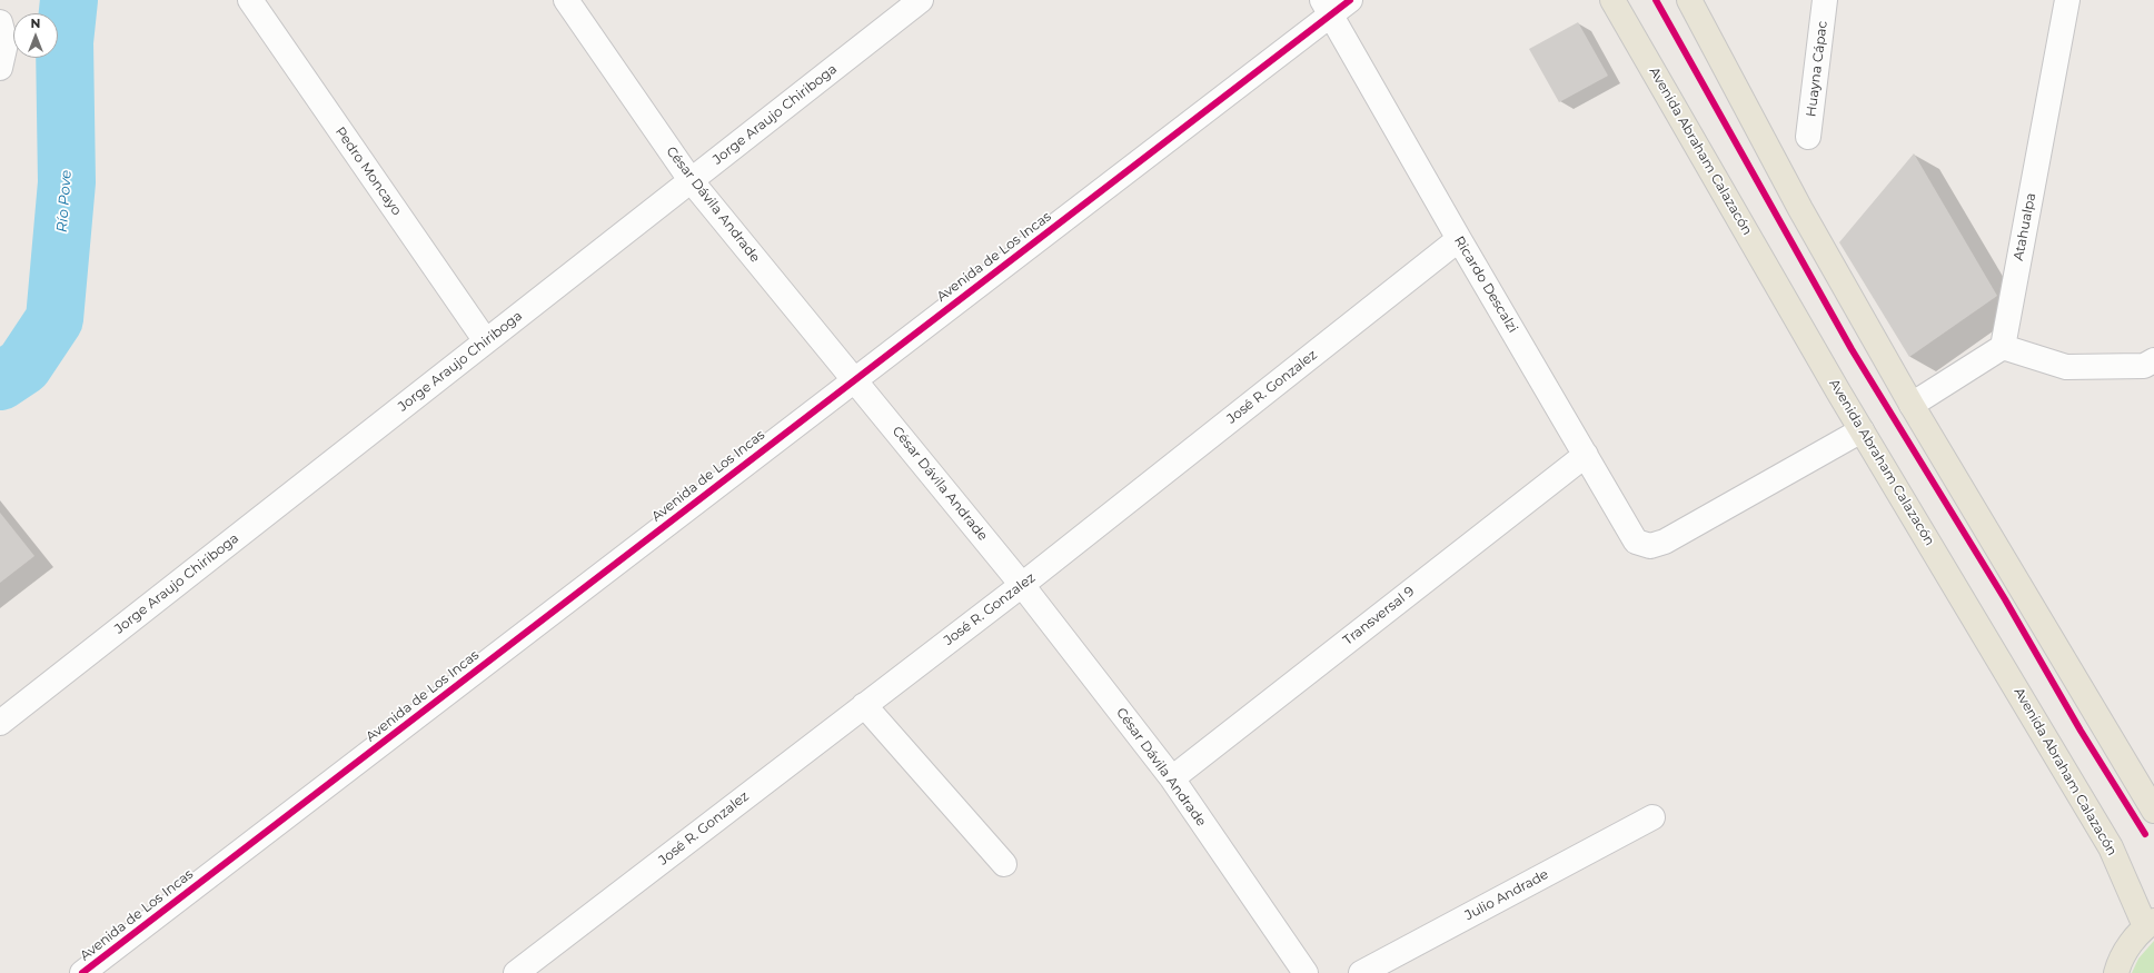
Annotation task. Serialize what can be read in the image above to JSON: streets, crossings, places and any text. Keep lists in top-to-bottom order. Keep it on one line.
{"streets":{"main road":["Avenida Abraham Calazacón"],"street":["Huayna Cápac","Jorge Araujo Chiriboga","Pedro Moncayo","César Dávila Andrade","Atahualpa","Avenida de Los Incas","Ricardo Descalzi","José R. Gonzalez","Transversal 9","Julio Andrade"]},"crossings":[["Jorge Araujo Chiriboga","Pedro Moncayo"],["Jorge Araujo Chiriboga","César Dávila Andrade"],["Avenida Abraham Calazacón","Ricardo Descalzi"],["César Dávila Andrade","Avenida de Los Incas"],["César Dávila Andrade","José R. Gonzalez"],["César Dávila Andrade","Transversal 9"],["Avenida de Los Incas","Ricardo Descalzi"],["Ricardo Descalzi","José R. Gonzalez"],["Ricardo Descalzi","Transversal 9"]],"water":["Río Pove"],"north":"top"}
